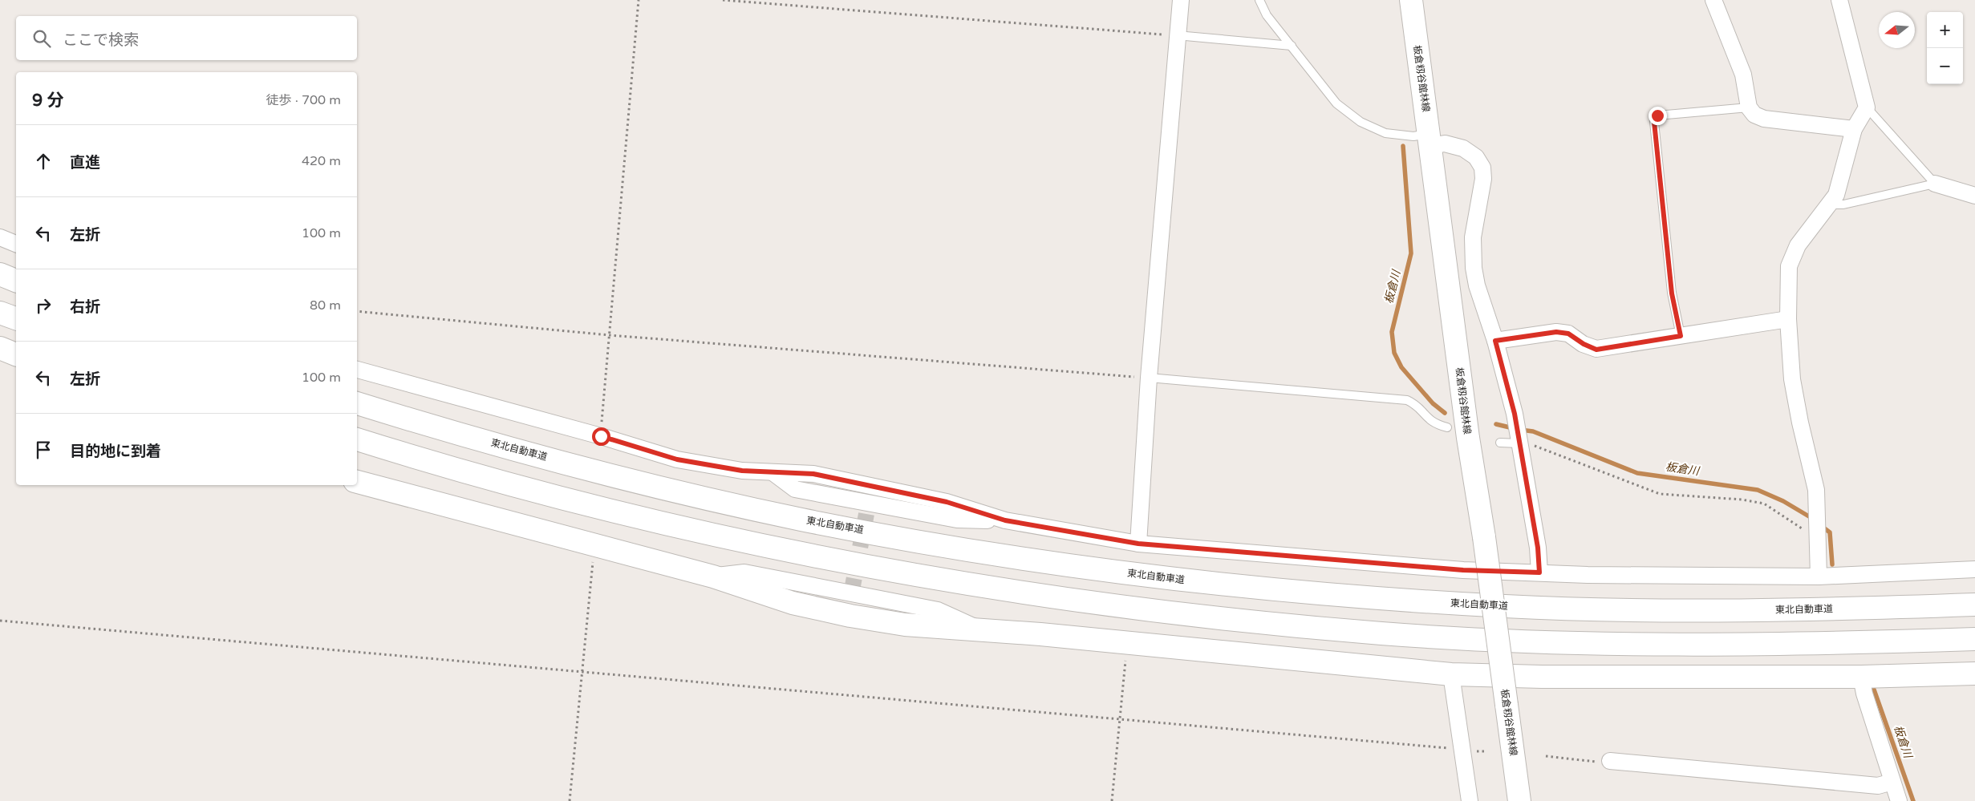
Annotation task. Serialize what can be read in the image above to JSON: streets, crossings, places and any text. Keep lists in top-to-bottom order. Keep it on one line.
{"streets":{"main road":["板倉籾谷館林線","東北自動車道"]},"water":["板倉川"],"north":"left","page":{"map_buttons":["+","−"],"search":"ここで検索","heading":["9 分","徒歩 · 700 m"],"list":[["直進","420 m"],["左折","100 m"],["右折","80 m"],["左折","100 m"],"目的地に到着"]}}
